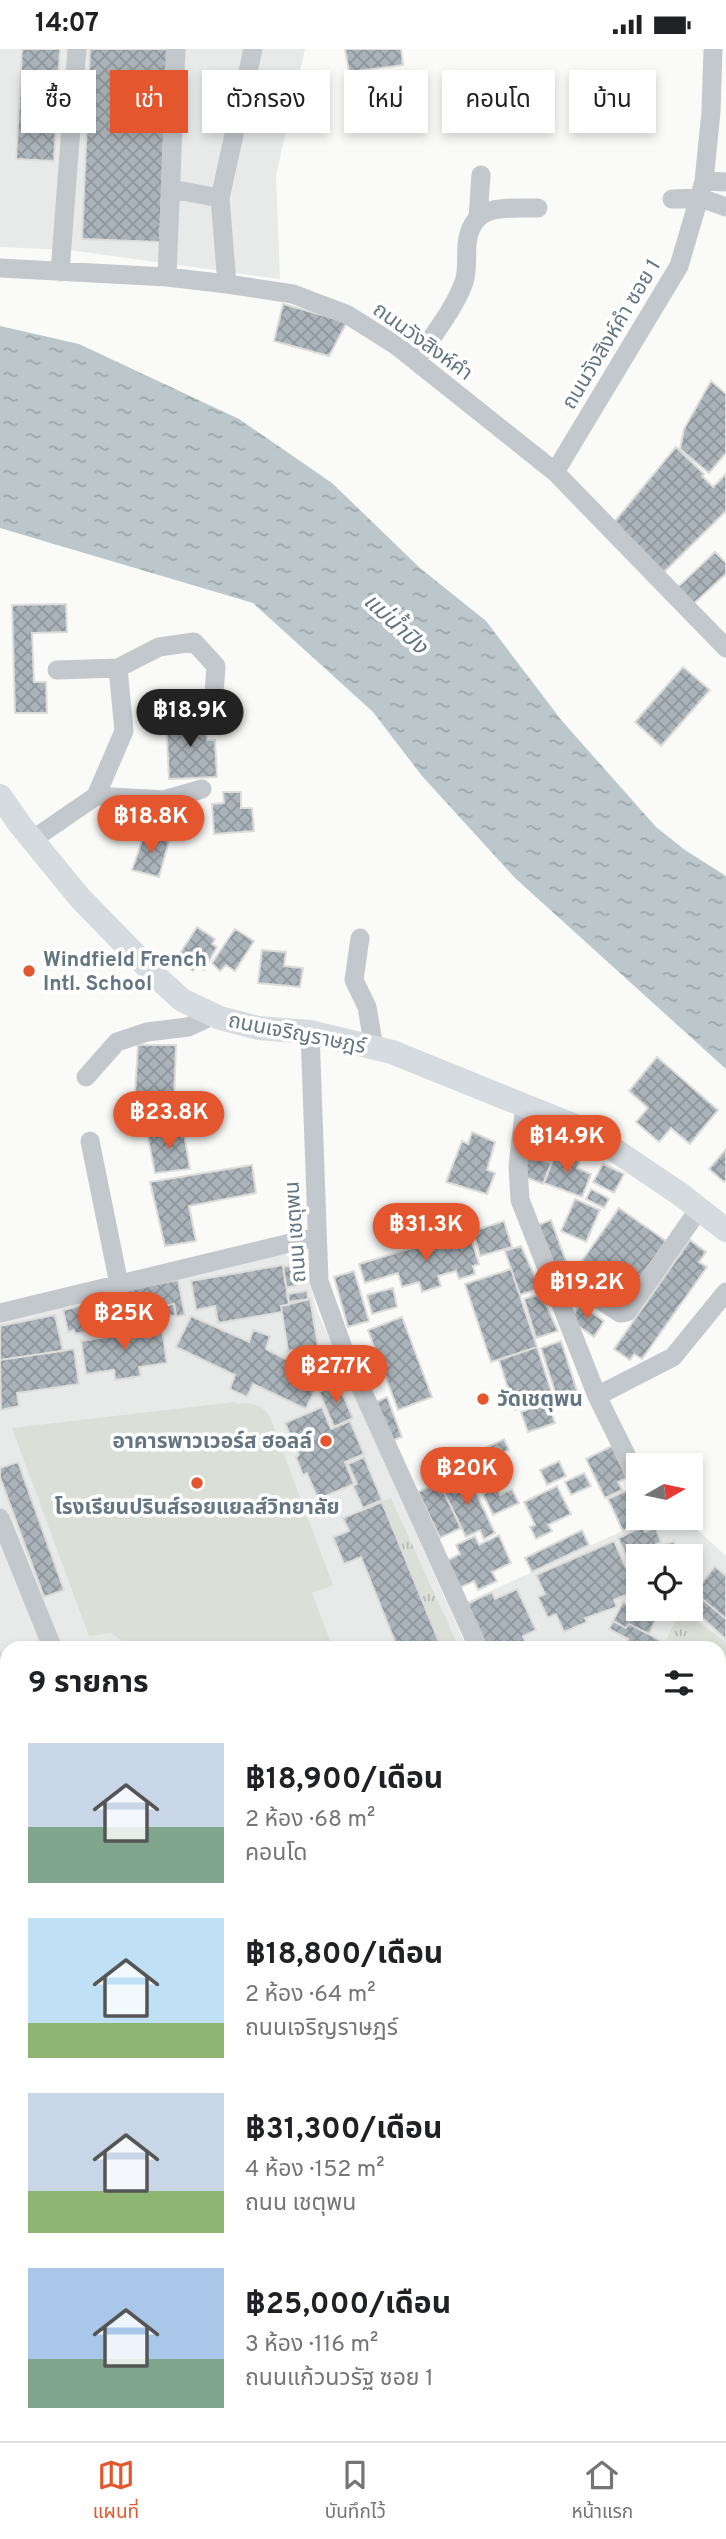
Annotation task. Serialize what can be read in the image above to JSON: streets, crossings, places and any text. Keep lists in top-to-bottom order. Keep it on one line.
{"streets":{"main road":["ถนนเจริญราษฎร์"],"street":["ถนนวังสิงห์คำ ซอย 1","ถนนวังสิงห์คำ","ถนน เชตุพน"]},"crossings":[["ถนนวังสิงห์คำ ซอย 1","ถนนวังสิงห์คำ"],["ถนนเจริญราษฎร์","ถนน เชตุพน"]],"water":["แม่น้ำปิง"],"places":["Windfield French Intl. School","วัดเชตุพน","อาคารพาวเวอร์ส ฮอลล์","โรงเรียนปรินส์รอยแยลส์วิทยาลัย"],"north":"right","page":{"status":"14:07","chip":["ซื้อ","เช่า","ตัวกรอง","ใหม่","คอนโด","บ้าน"],"price":["฿18.9K","฿18.8K","฿23.8K","฿14.9K","฿31.3K","฿19.2K","฿25K","฿27.7K","฿20K"],"heading":"9 รายการ","list":[{"name":"฿18,900/เดือน","note":"2 ห้อง · 68 m² · คอนโด"},{"name":"฿18,800/เดือน","note":"2 ห้อง · 64 m² · ถนนเจริญราษฎร์"},{"name":"฿31,300/เดือน","note":"4 ห้อง · 152 m² · ถนน เชตุพน"},{"name":"฿25,000/เดือน","note":"3 ห้อง · 116 m² · ถนนแก้วนวรัฐ ซอย 1"}],"tabs":["แผนที่","บันทึกไว้","หน้าแรก"]}}
